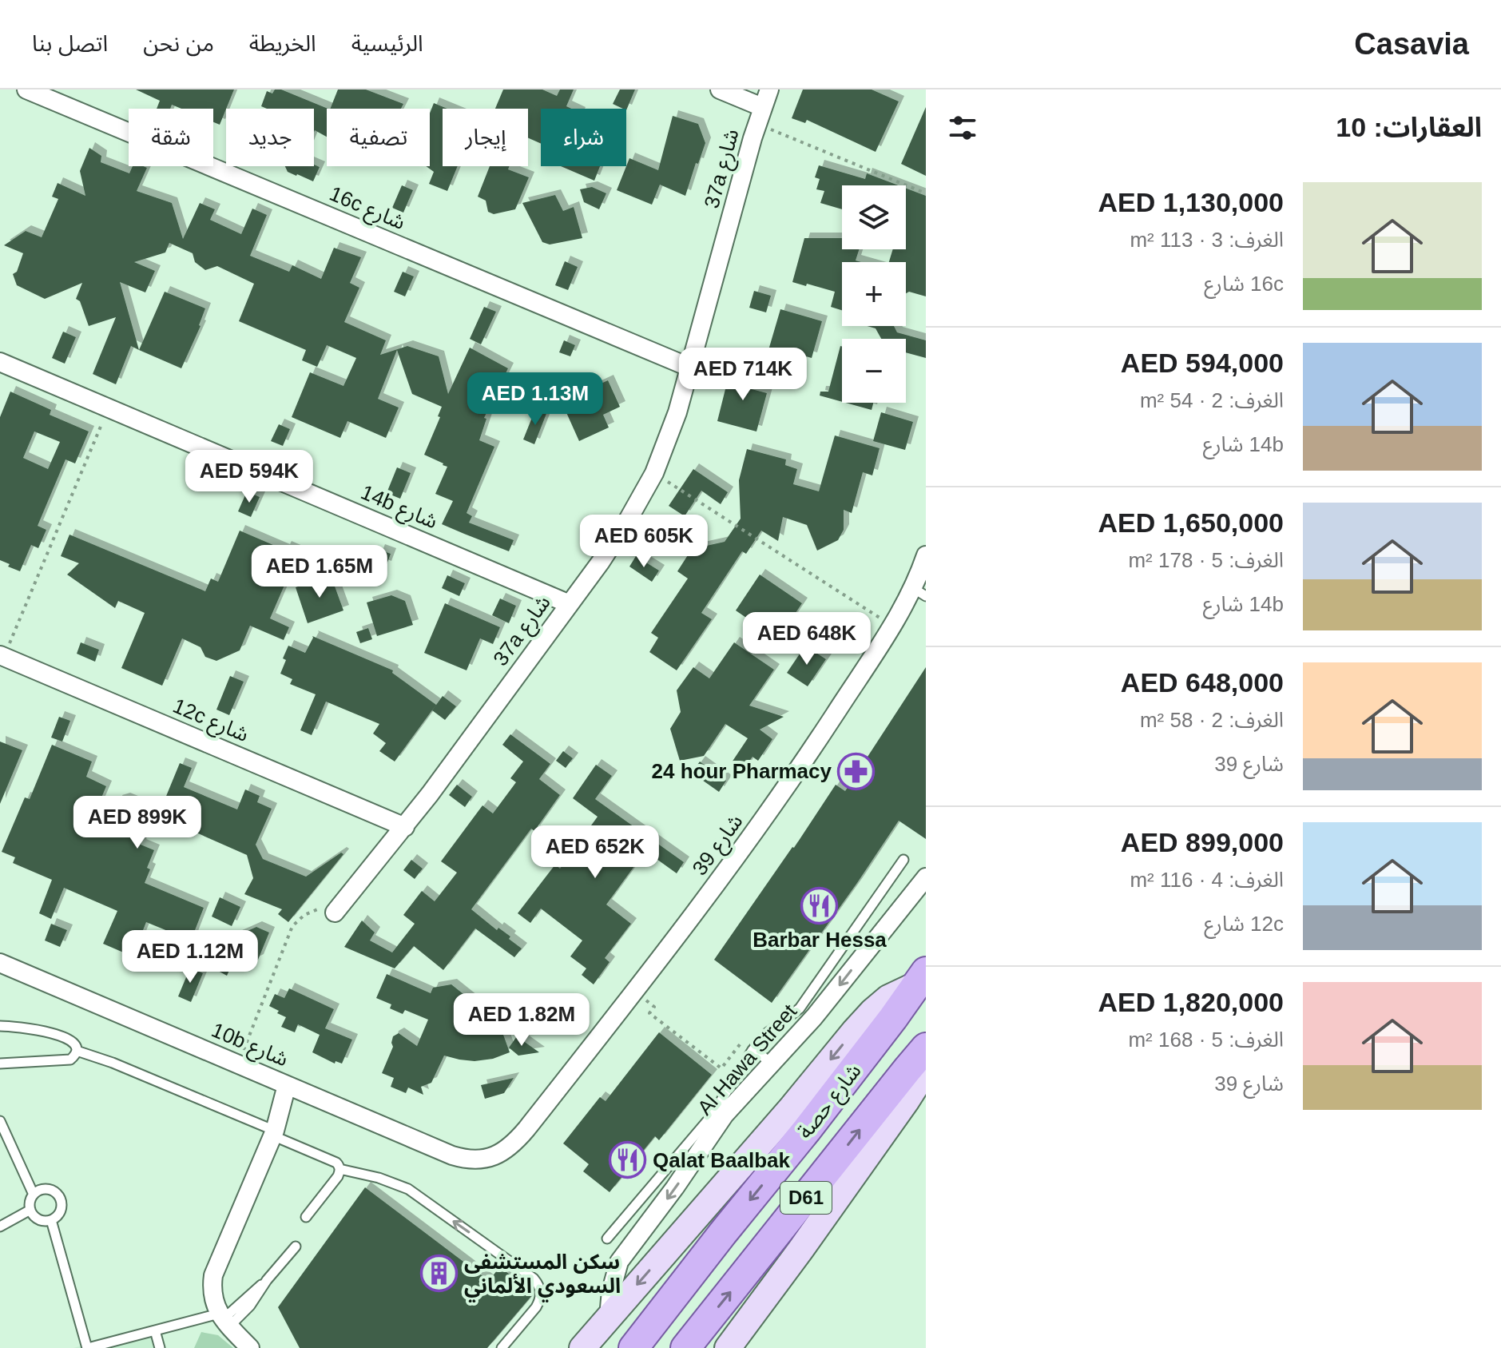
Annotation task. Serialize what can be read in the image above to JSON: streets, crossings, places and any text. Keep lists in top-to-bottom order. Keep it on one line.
{"streets":{"main road":["شارع حصة","D61"],"street":["37a شارع","16c شارع","14b شارع","12c شارع","شارع 39","10b شارع","Al Hawa Street"]},"crossings":[["37a شارع","16c شارع"],["37a شارع","14b شارع"],["37a شارع","12c شارع"],["شارع 39","10b شارع"]],"one_way":["Al Hawa Street"],"places":{"pharmacy":["24 hour Pharmacy"],"restaurant":["Barbar Hessa","Qalat Baalbak"],"building":["سكن المستشفى السعودي الألماني"]},"page":{"header":"Casavia","nav":["الرئيسية","الخريطة","من نحن","اتصل بنا"],"heading":"العقارات: 10","chip":["شراء","إيجار","تصفية","جديد","شقة"],"list":[{"name":"AED 1,130,000","note":"الغرف: 3 · 113 m² · 16c شارع"},{"name":"AED 594,000","note":"الغرف: 2 · 54 m² · 14b شارع"},{"name":"AED 1,650,000","note":"الغرف: 5 · 178 m² · 14b شارع"},{"name":"AED 648,000","note":"الغرف: 2 · 58 m² · شارع 39"},{"name":"AED 899,000","note":"الغرف: 4 · 116 m² · 12c شارع"},{"name":"AED 1,820,000","note":"الغرف: 5 · 168 m² · شارع 39"}],"map_buttons":["+","−"],"price":["AED 714K","AED 1.13M","AED 594K","AED 605K","AED 1.65M","AED 648K","AED 899K","AED 652K","AED 1.12M","AED 1.82M"]}}
